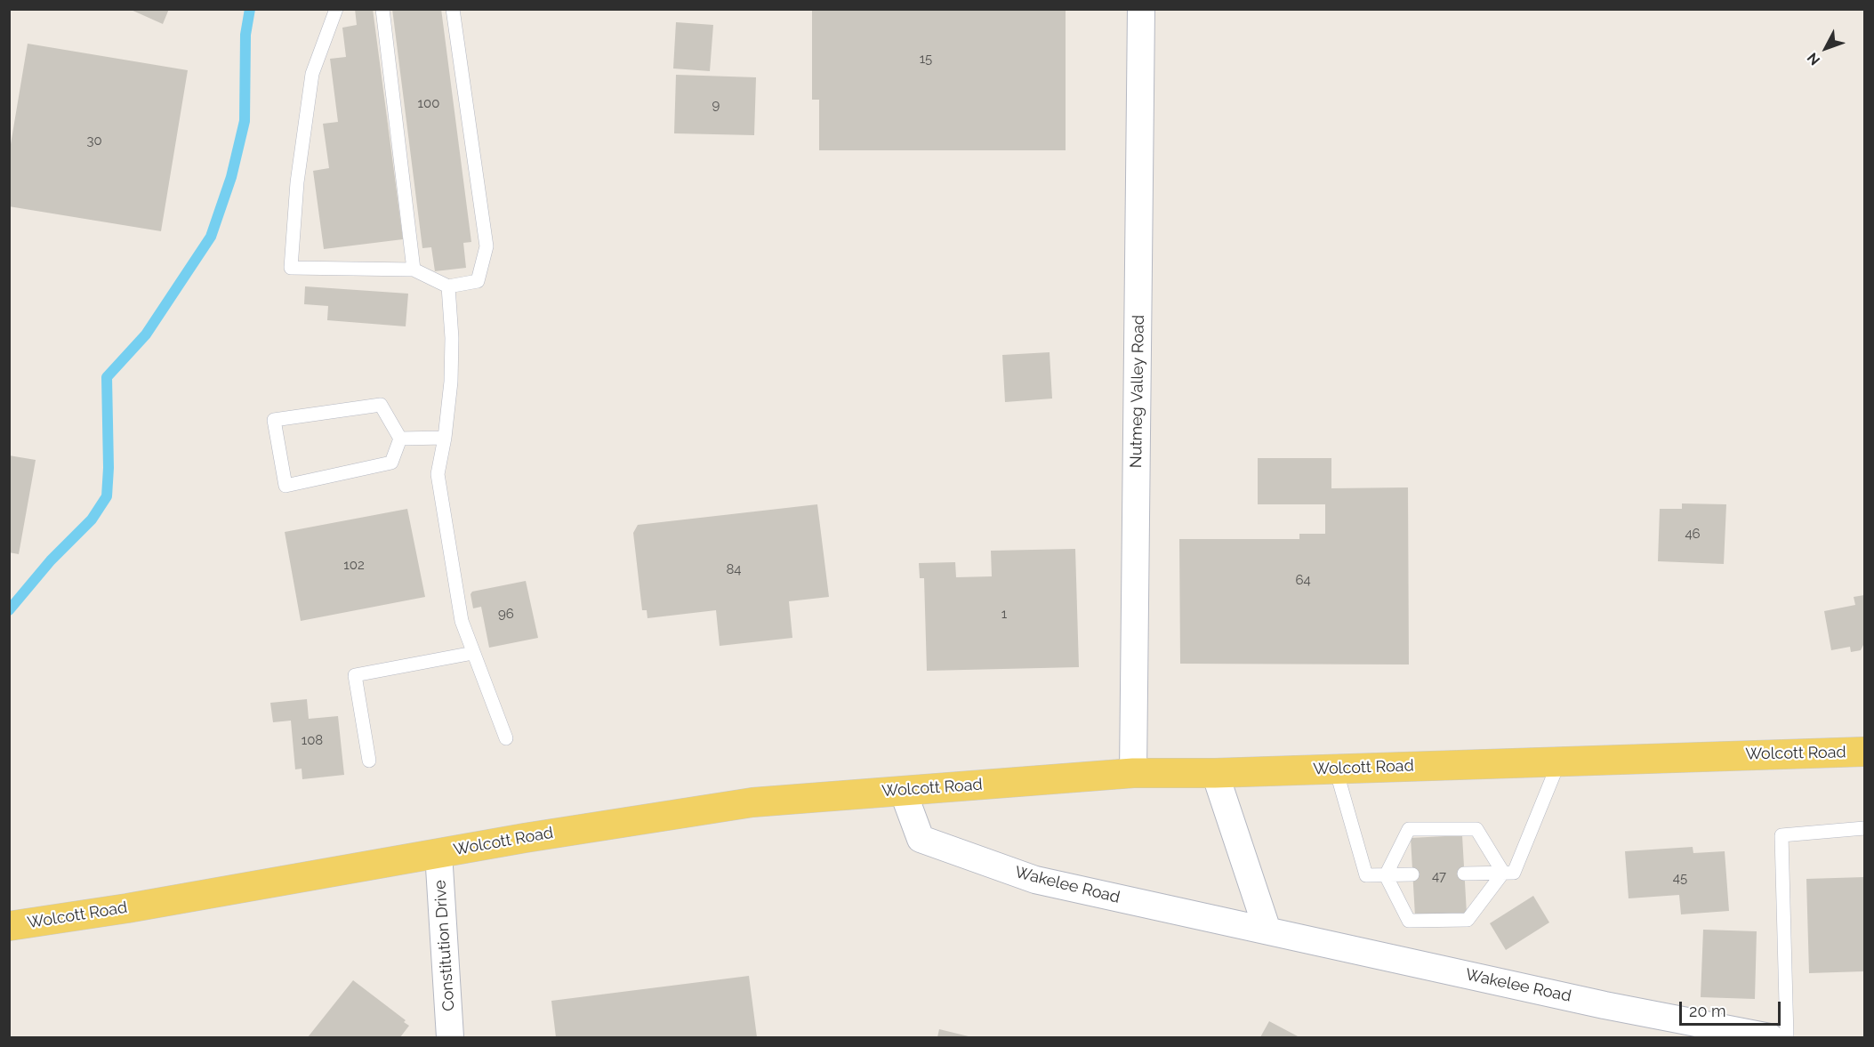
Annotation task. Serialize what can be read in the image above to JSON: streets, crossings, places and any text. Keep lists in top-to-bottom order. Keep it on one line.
{"streets":{"main road":["Wolcott Road"],"street":["Nutmeg Valley Road","Wakelee Road","Constitution Drive"]},"crossings":[["Nutmeg Valley Road","Wolcott Road"],["Wolcott Road","Wakelee Road"],["Wolcott Road","Constitution Drive"]],"house_numbers":["15","100","9","30","46","102","84","64","96","1","108","47","45"],"scale_bar":"20 m","north":"bottom left"}
